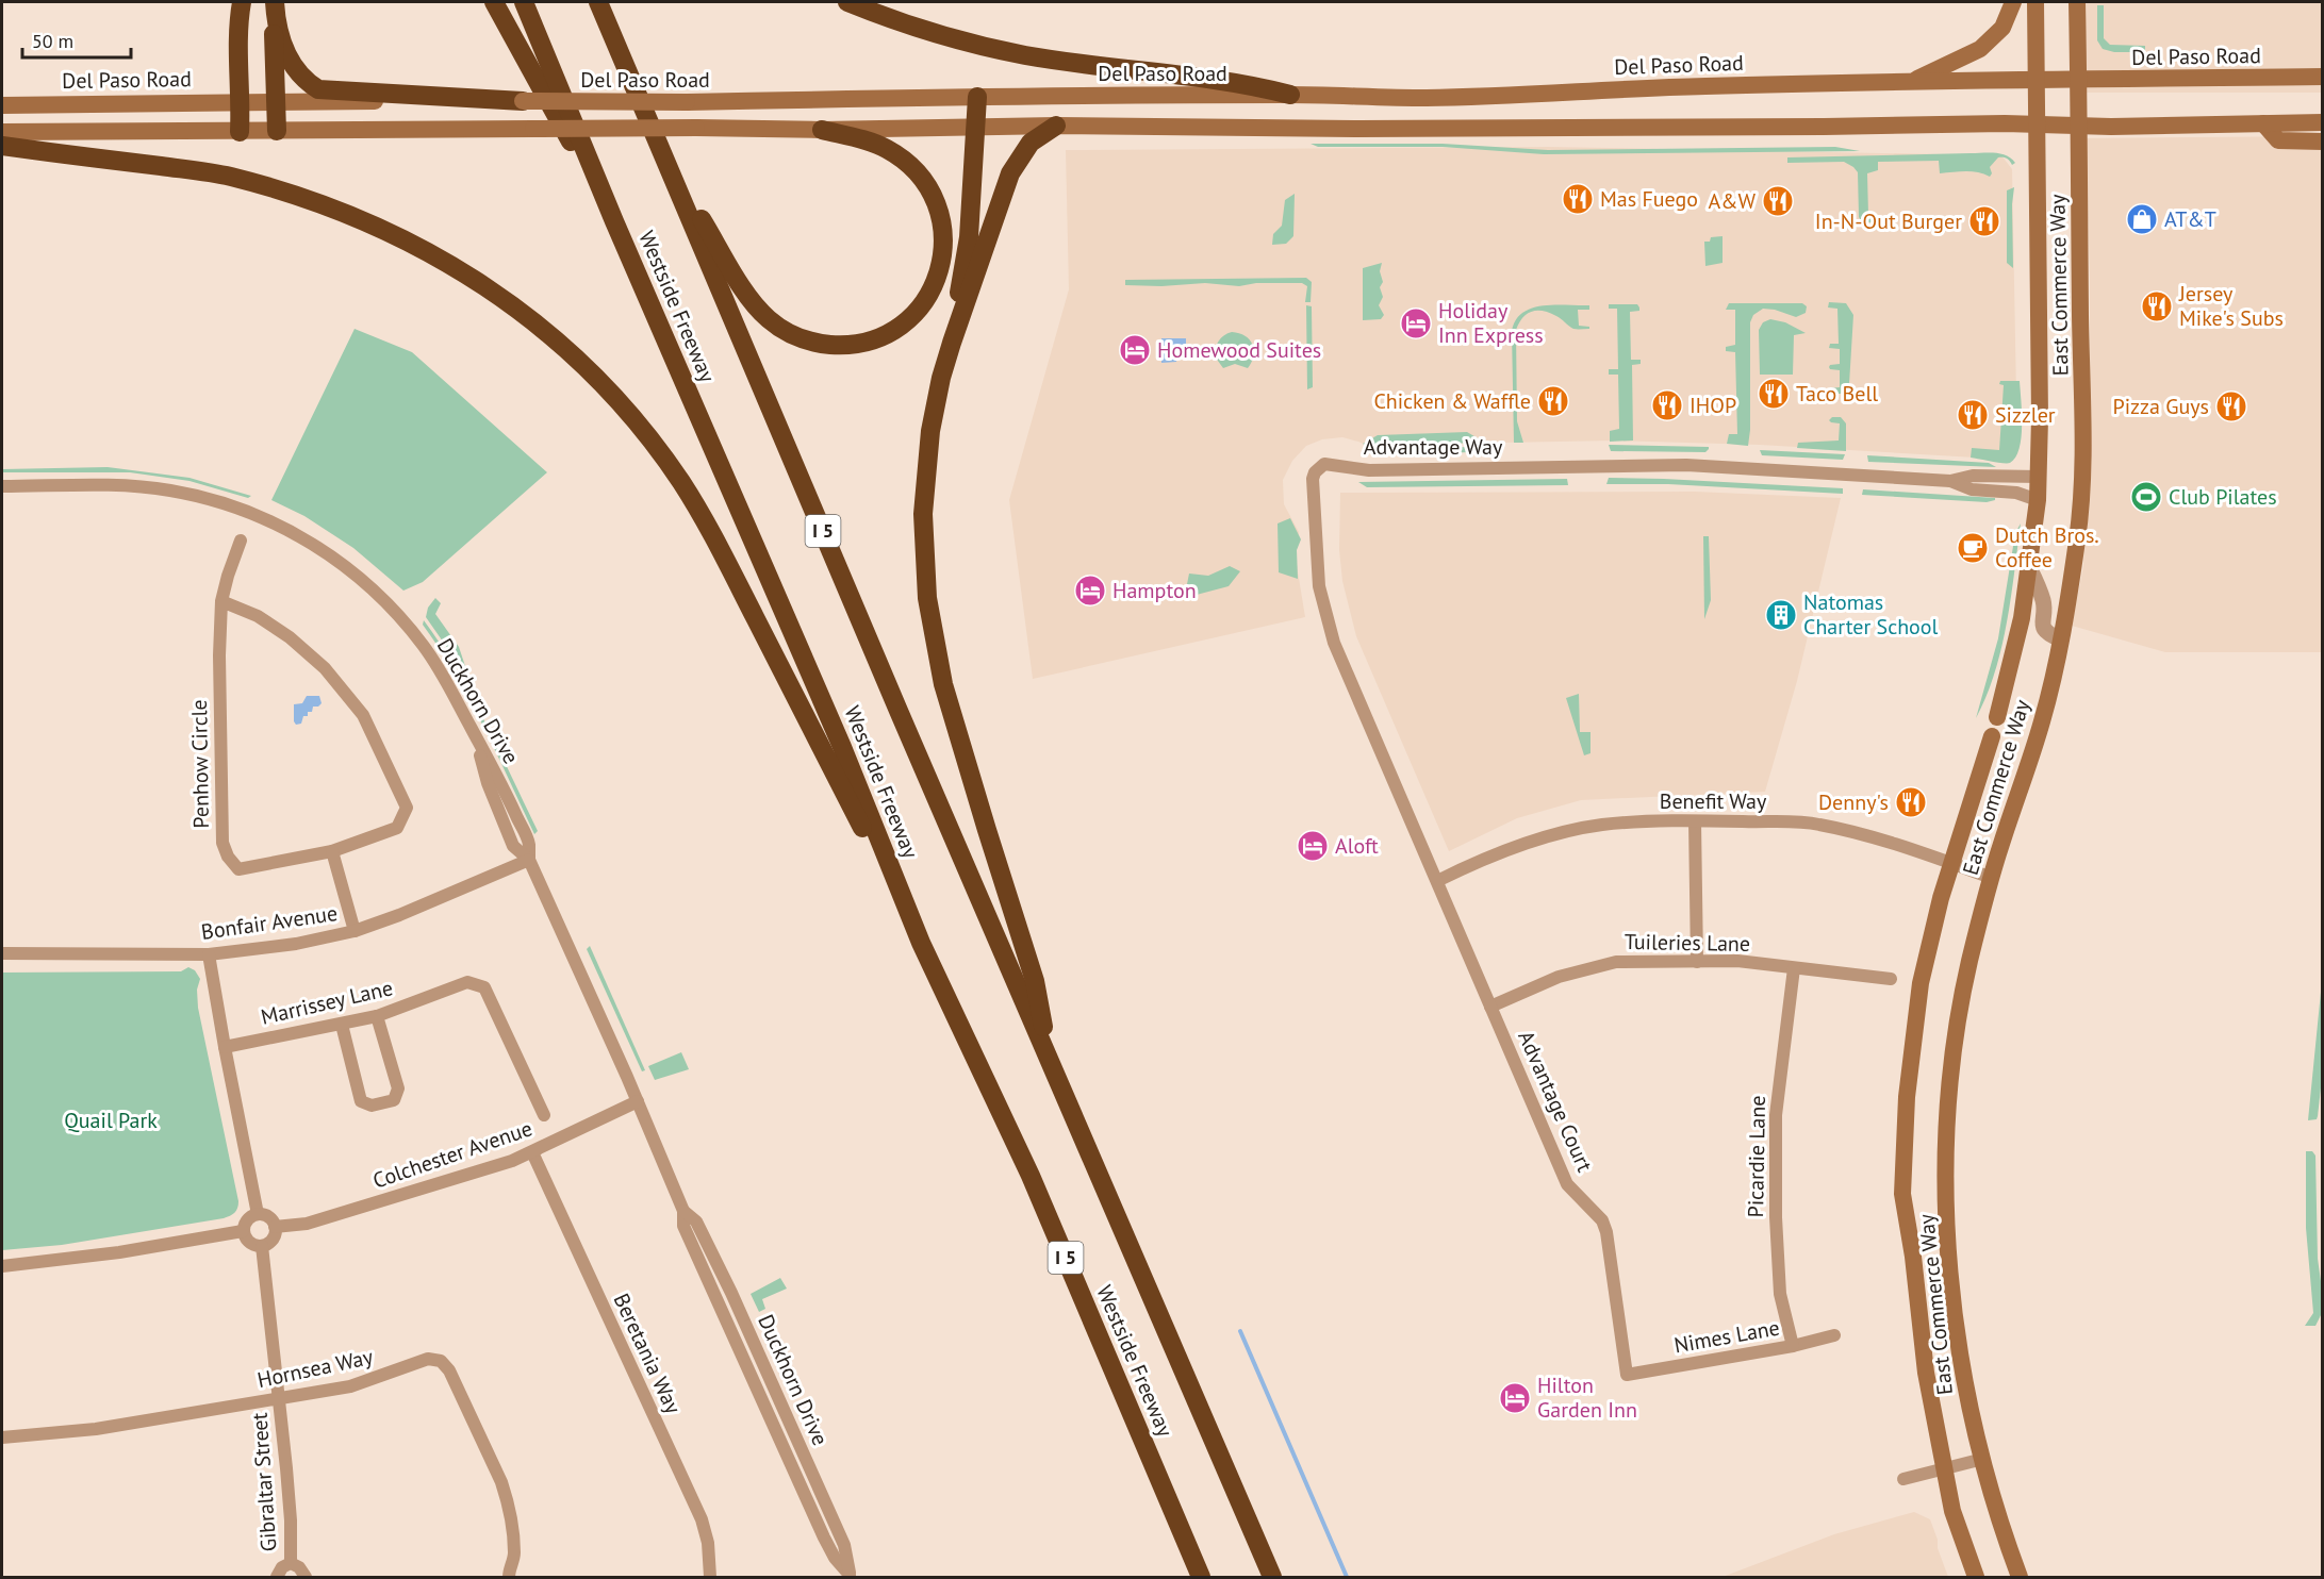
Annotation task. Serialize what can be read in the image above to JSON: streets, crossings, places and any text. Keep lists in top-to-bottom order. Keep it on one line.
{"streets":{"highway":["Westside Freeway","I 5"],"main road":["Del Paso Road","East Commerce Way"],"street":["Advantage Way","Duckhorn Drive","Penhow Circle","Benefit Way","Bonfair Avenue","Tuileries Lane","Marrissey Lane","Advantage Court","Colchester Avenue","Picardie Lane","Nimes Lane","Beretania Way","Hornsea Way","Gibraltar Street"]},"crossings":[["Del Paso Road","East Commerce Way"],["East Commerce Way","Advantage Way"],["East Commerce Way","Benefit Way"],["Advantage Way","Benefit Way"],["Advantage Way","Advantage Court"],["Duckhorn Drive","Bonfair Avenue"],["Duckhorn Drive","Colchester Avenue"],["Benefit Way","Advantage Court"],["Tuileries Lane","Advantage Court"],["Tuileries Lane","Picardie Lane"],["Advantage Court","Nimes Lane"],["Colchester Avenue","Beretania Way"],["Colchester Avenue","Gibraltar Street"],["Picardie Lane","Nimes Lane"],["Hornsea Way","Gibraltar Street"]],"parks":["Quail Park"],"places":{"restaurant":["Mas Fuego","A&W","In-N-Out Burger","Jersey Mike's Subs","Taco Bell","Chicken & Waffle","IHOP","Pizza Guys","Sizzler","Denny's"],"shop":["AT&T"],"hotel":["Holiday Inn Express","Homewood Suites","Hampton","Aloft","Hilton Garden Inn"],"sports":["Club Pilates"],"cafe":["Dutch Bros. Coffee"],"building":["Natomas Charter School"]},"scale_bar":"50 m"}
